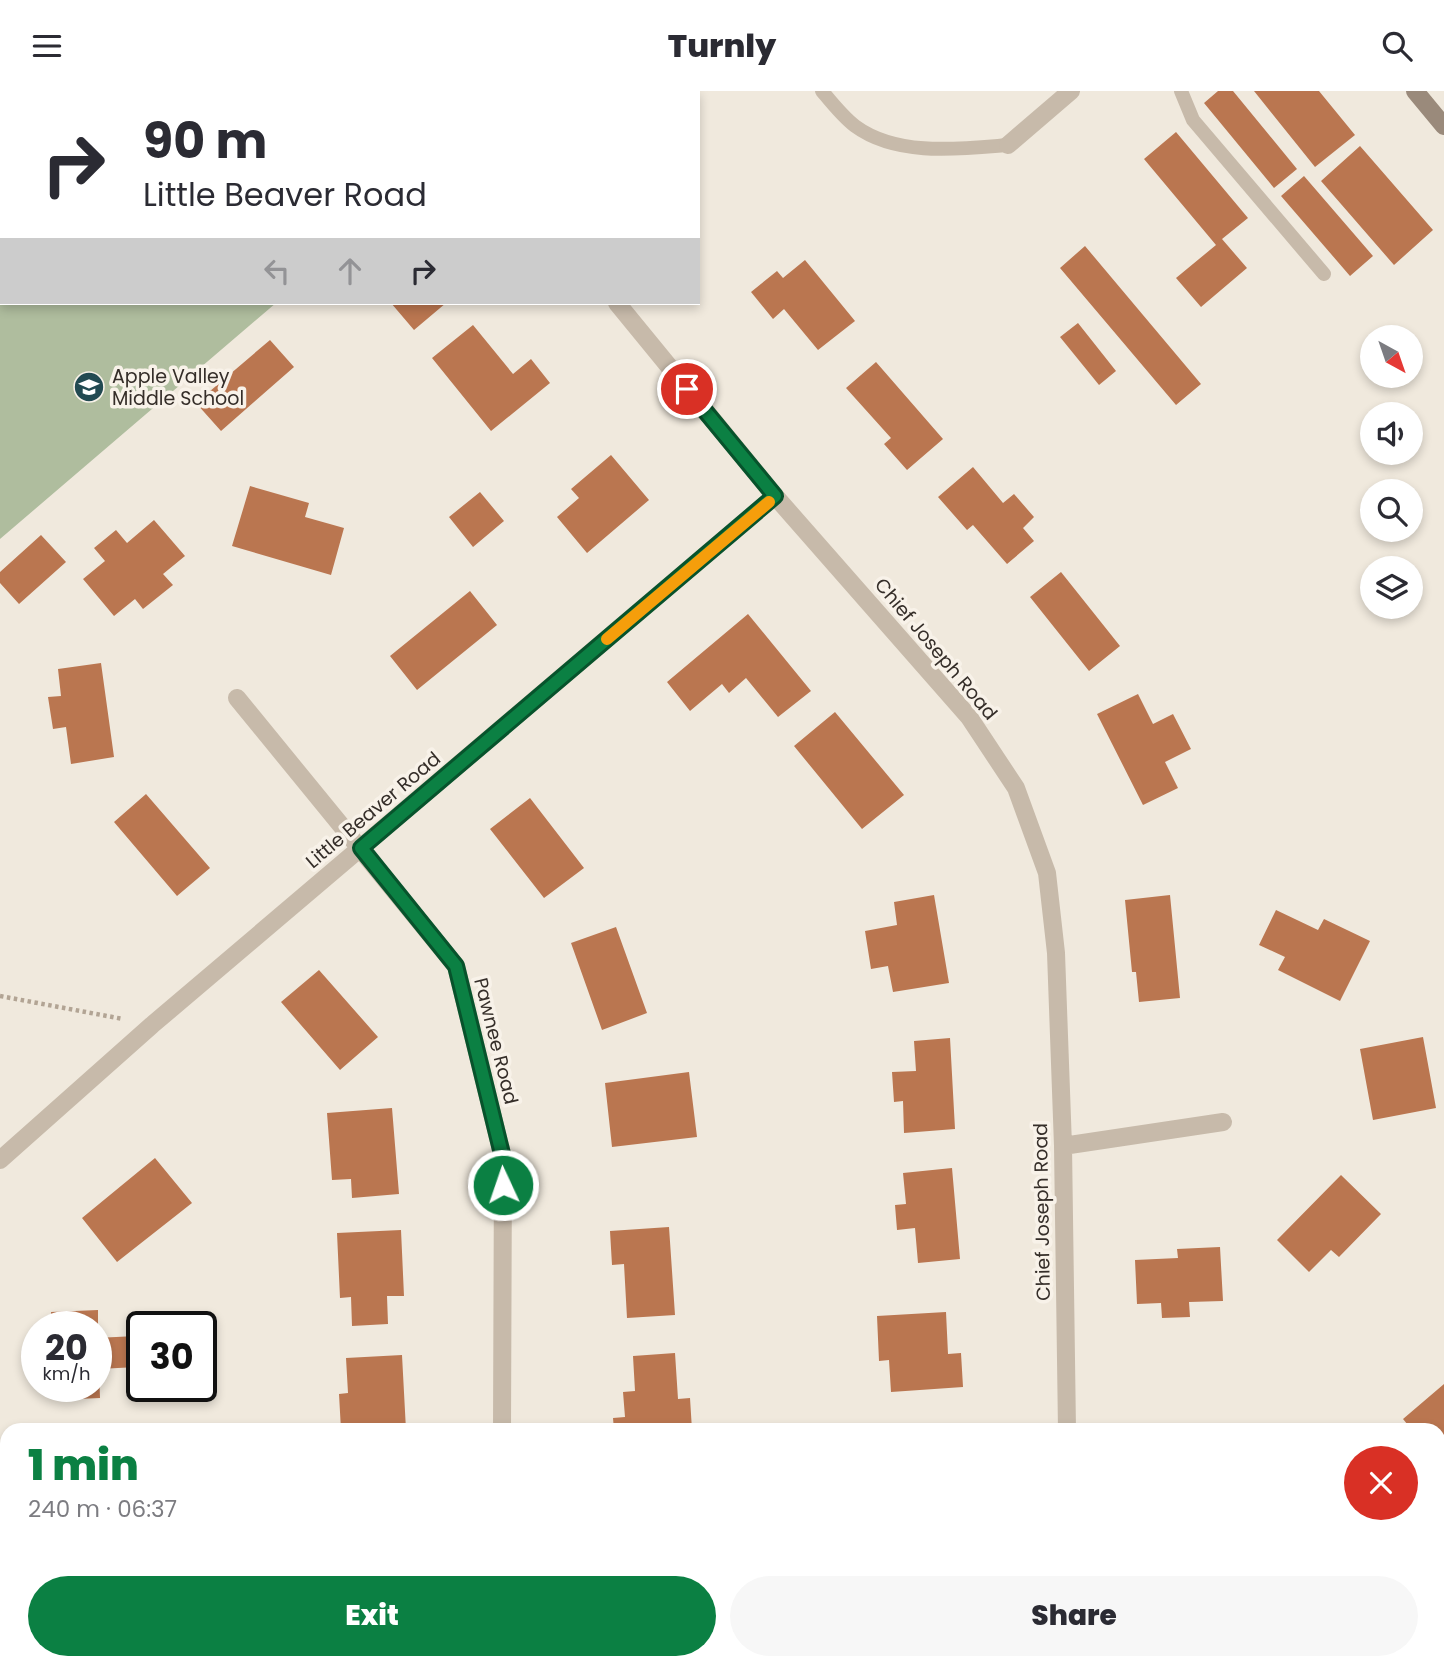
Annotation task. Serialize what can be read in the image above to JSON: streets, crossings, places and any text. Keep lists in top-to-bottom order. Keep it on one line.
{"streets":{"street":["Chief Joseph Road","Little Beaver Road","Pawnee Road"]},"crossings":[["Chief Joseph Road","Little Beaver Road"],["Little Beaver Road","Pawnee Road"]],"places":{"school or university":["Apple Valley Middle School"]},"north":"bottom right","page":{"header":"Turnly","turn":["90 m","Little Beaver Road"],"speed":"20 km/h","limit":"30","heading":["1 min","240 m · 06:37"],"buttons":["Exit","Share"]}}
